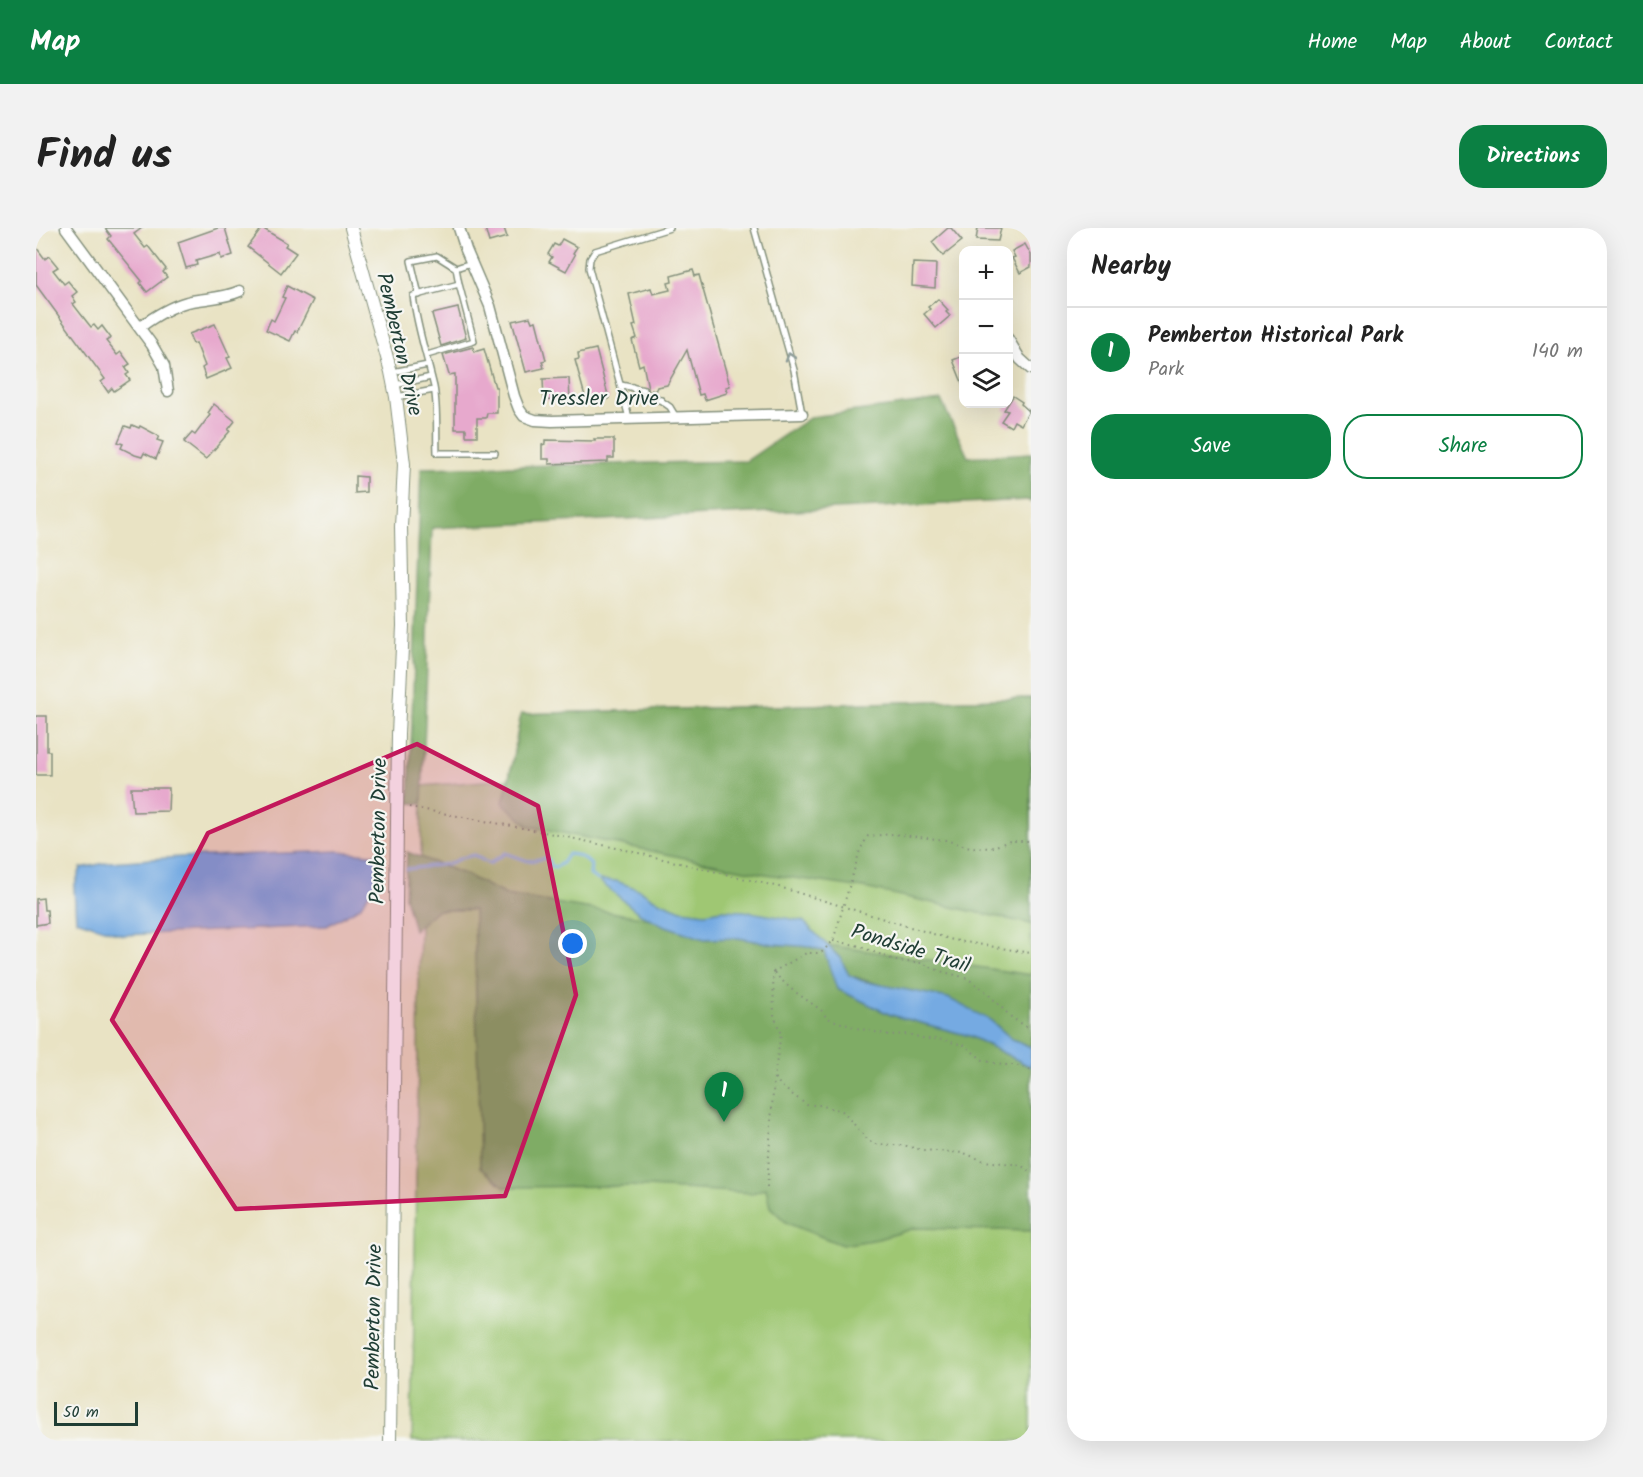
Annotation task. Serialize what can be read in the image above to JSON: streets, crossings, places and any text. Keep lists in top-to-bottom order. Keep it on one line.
{"streets":{"street":["Pemberton Drive","Tressler Drive"],"path":["Pondside Trail"]},"scale_bar":"50 m","page":{"header":"Map","nav":["Home","Map","About","Contact"],"title":"Find us","buttons":["Directions",["Save","Share"]],"heading":"Nearby","map_buttons":["+","−"],"list":[{"mark":"1","name":"Pemberton Historical Park","note":"Park","value":"140 m"}],"pins":"1","scale":"50 m"}}
